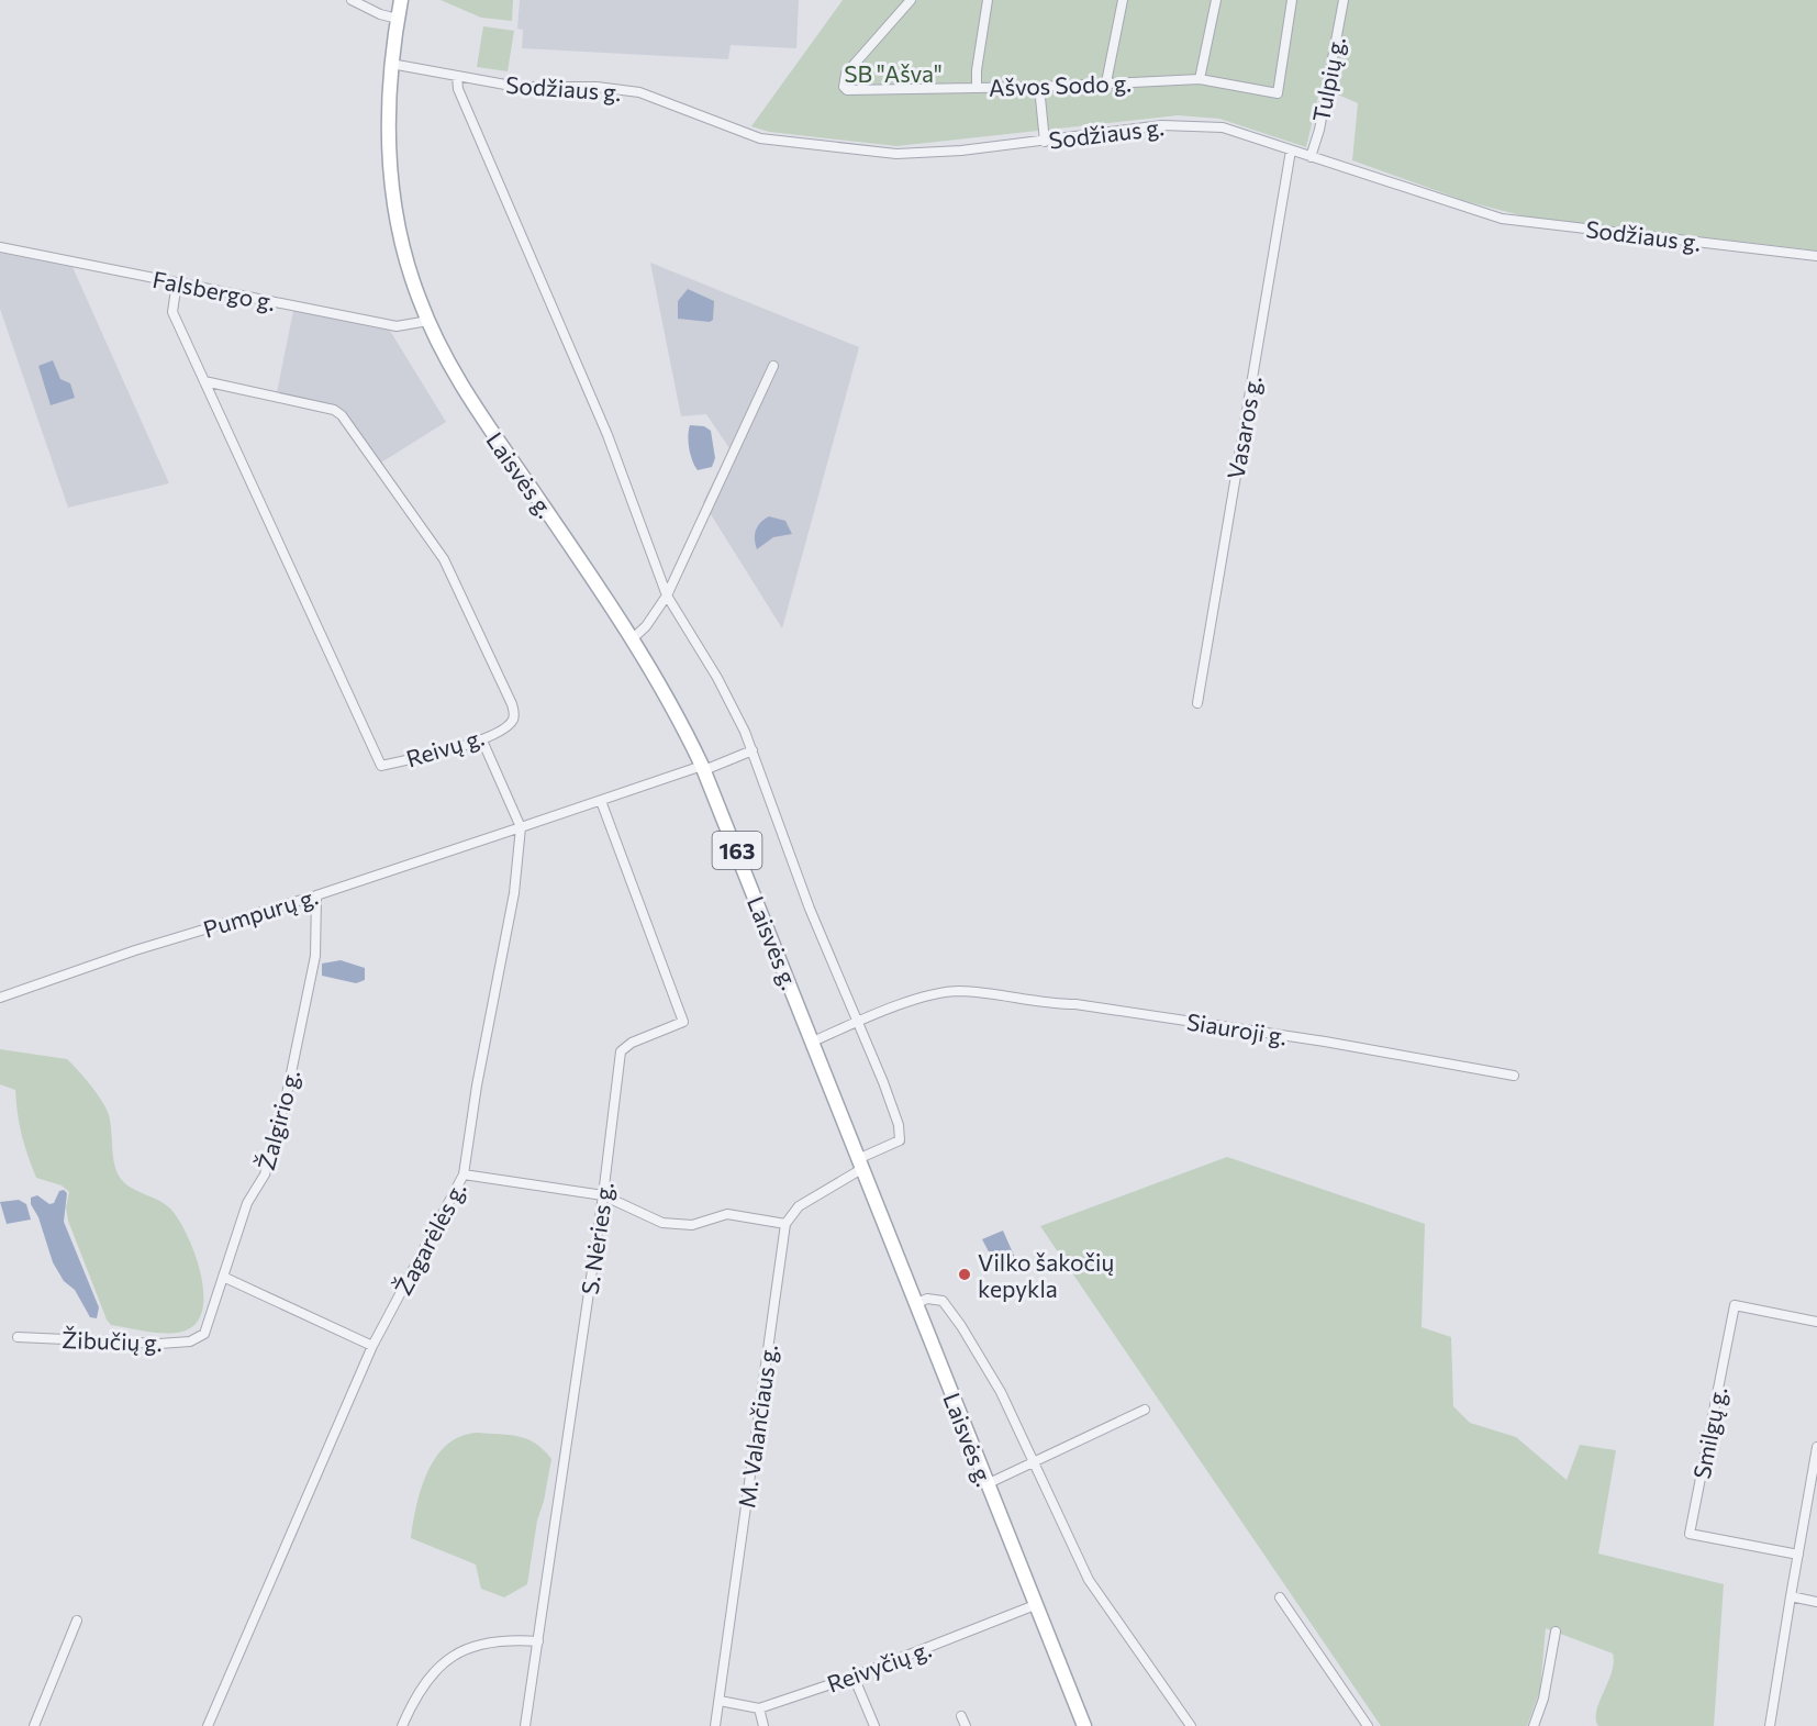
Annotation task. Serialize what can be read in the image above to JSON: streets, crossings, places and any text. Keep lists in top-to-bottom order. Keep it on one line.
{"streets":{"main road":["Laisvės g.","163"],"street":["Tulpių g.","Ašvos Sodo g.","Sodžiaus g.","Falsbergo g.","Vasaros g.","Reivų g.","Pumpurų g.","Siauroji g.","Žalgirio g.","Žagarėlės g.","S. Nėries g.","Žibučių g.","M. Valančiaus g.","Smilgų g.","Reivyčių g."]},"crossings":[["Tulpių g.","Sodžiaus g."],["Sodžiaus g.","Vasaros g."],["Sodžiaus g.","Laisvės g."],["Falsbergo g.","Laisvės g."],["Falsbergo g.","Reivų g."],["Laisvės g.","Siauroji g."],["Laisvės g.","Reivyčių g."],["Pumpurų g.","Žalgirio g."],["Pumpurų g.","Žagarėlės g."],["Žalgirio g.","Žibučių g."],["M. Valančiaus g.","Reivyčių g."]],"parks":["SB \"Ašva\""],"places":["Vilko šakočių kepykla"]}
